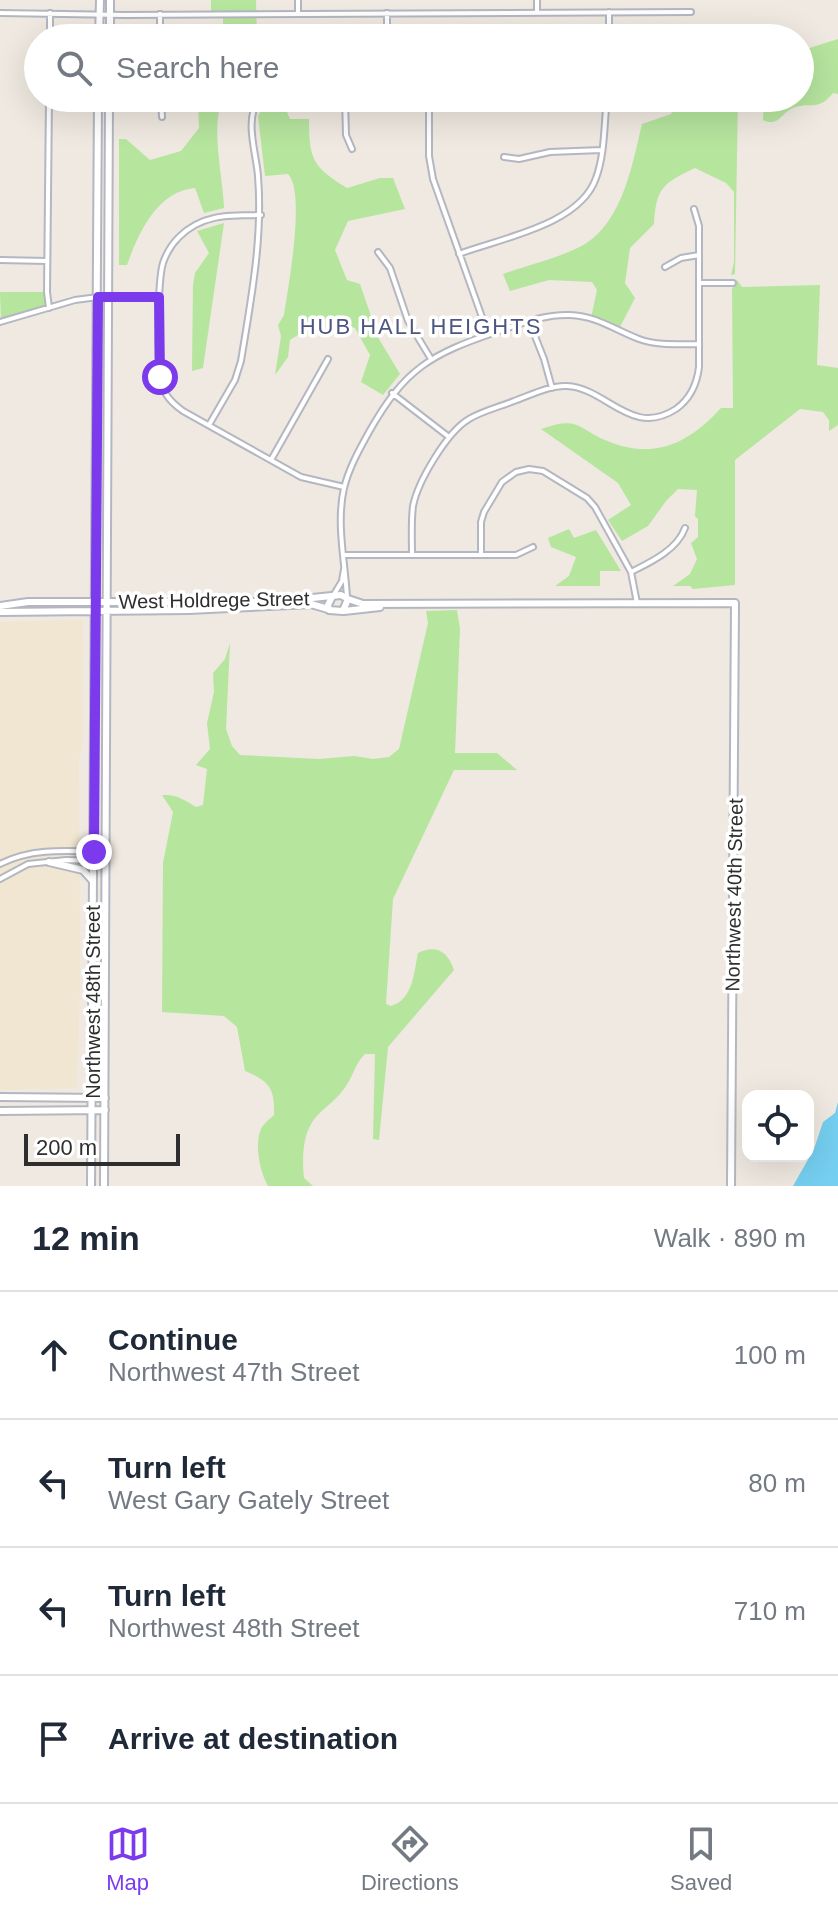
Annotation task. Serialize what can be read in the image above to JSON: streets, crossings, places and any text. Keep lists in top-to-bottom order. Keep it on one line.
{"streets":{"main road":["West Holdrege Street","Northwest 40th Street","Northwest 48th Street"]},"crossings":[["West Holdrege Street","Northwest 48th Street"]],"districts":["HUB HALL HEIGHTS"],"scale_bar":"200 m","page":{"search":"Search here","scale":"200 m","heading":["12 min","Walk · 890 m"],"list":[["Continue","Northwest 47th Street","100 m"],["Turn left","West Gary Gately Street","80 m"],["Turn left","Northwest 48th Street","710 m"],"Arrive at destination"],"nav":["Map","Directions","Saved"]}}
